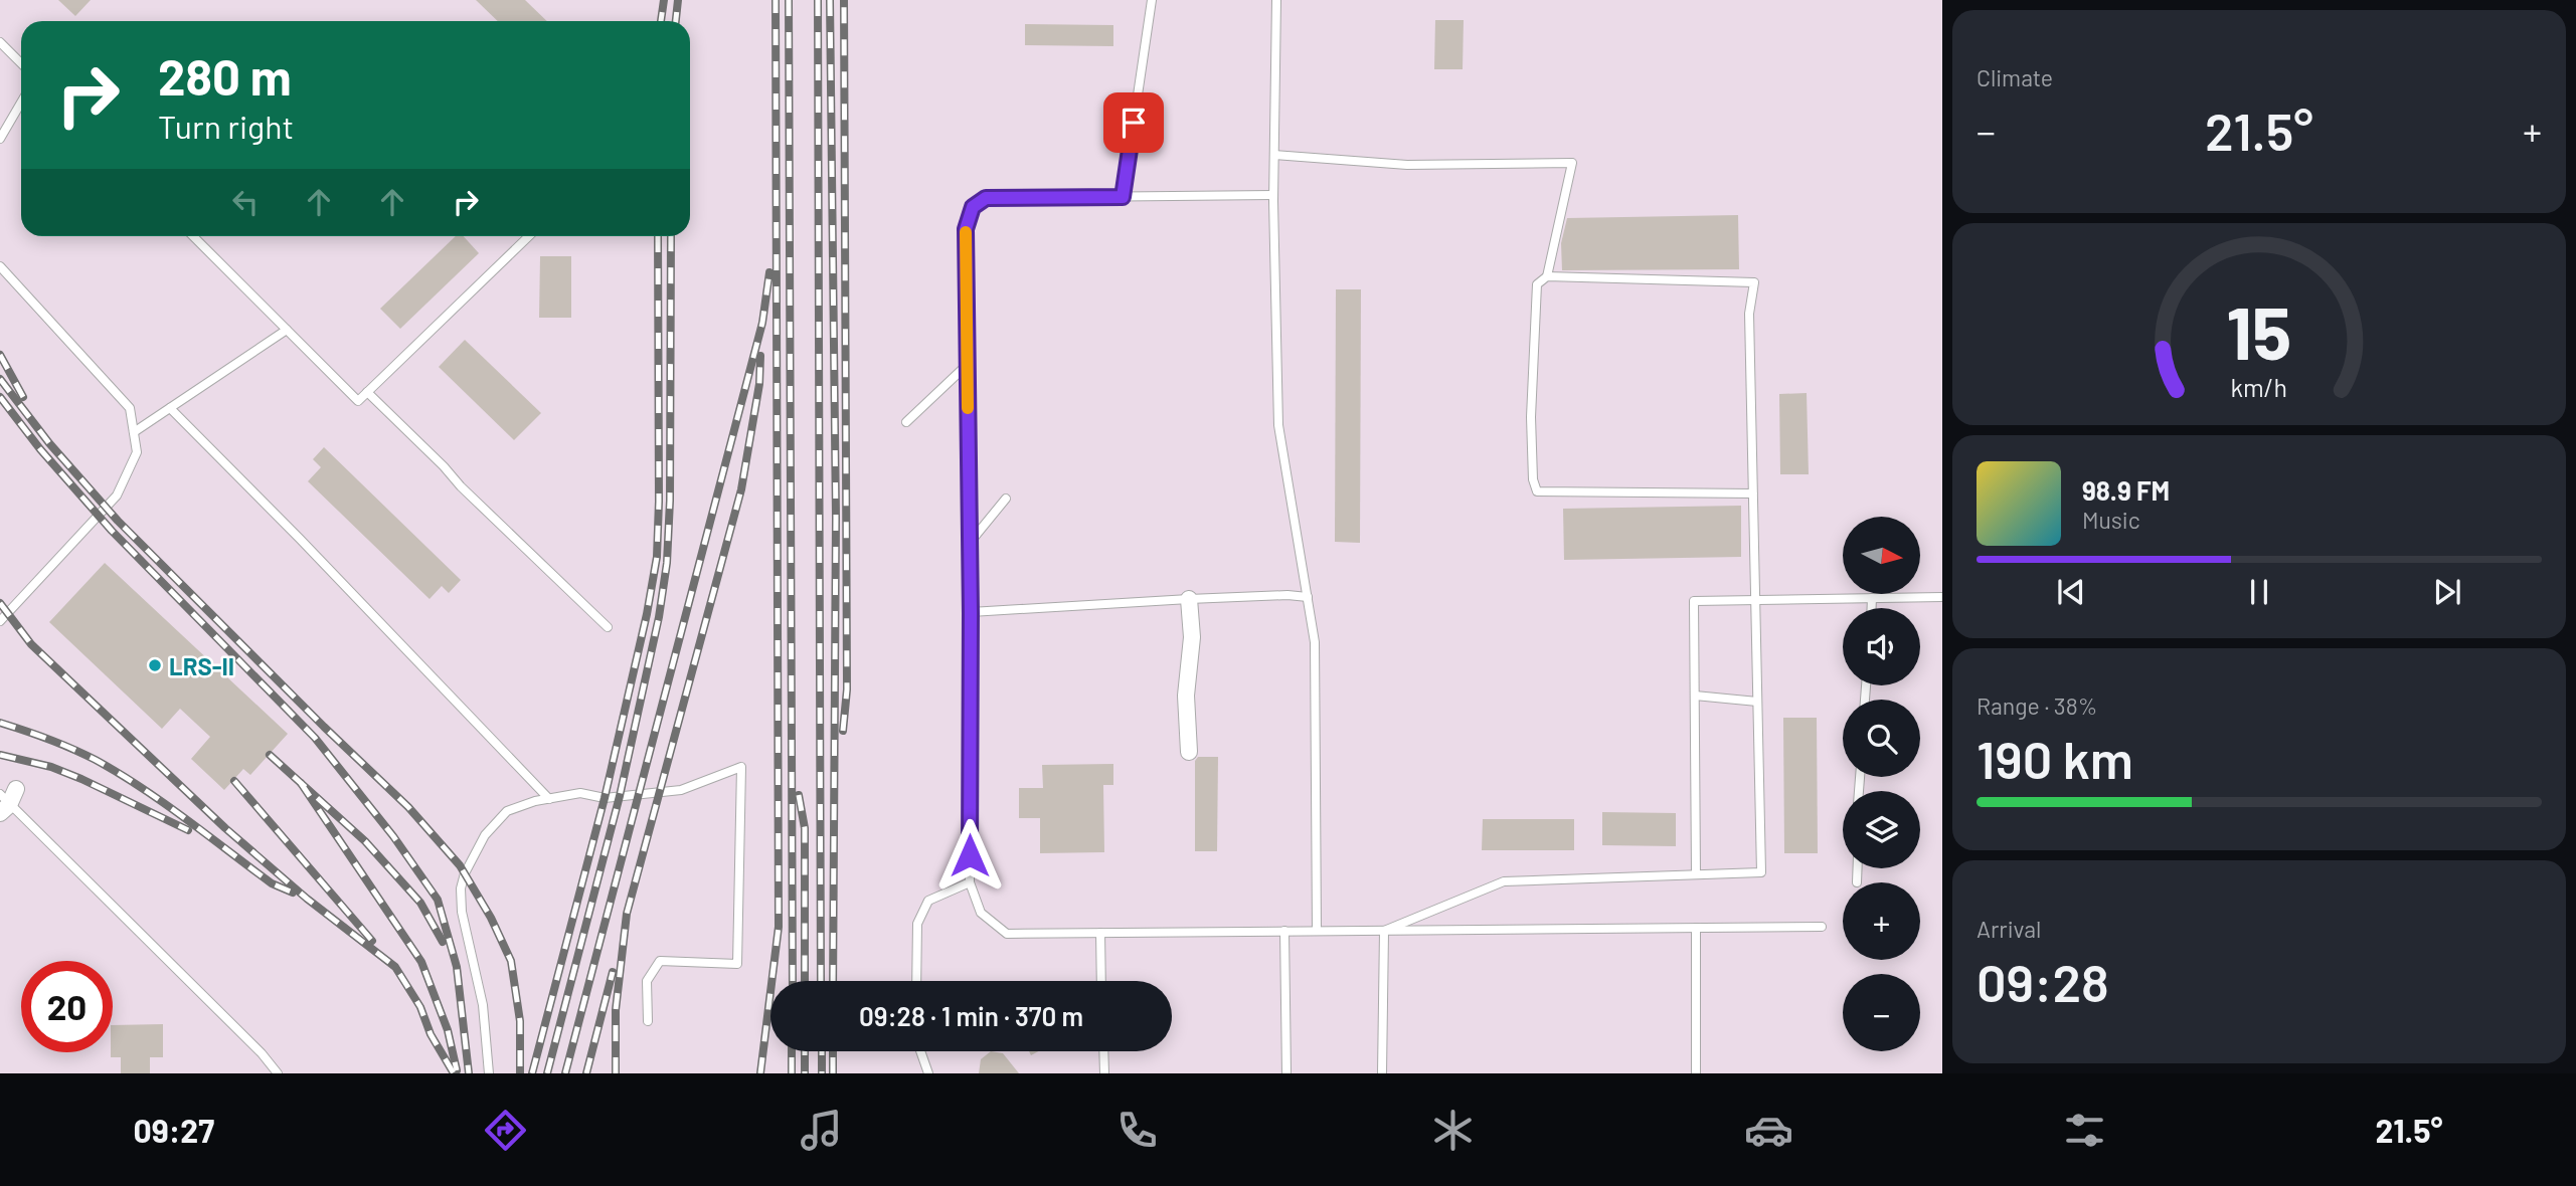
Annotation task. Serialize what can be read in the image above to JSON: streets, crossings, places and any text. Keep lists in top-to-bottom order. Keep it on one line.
{"places":["LRS-II"],"north":"right","page":{"tile":["Climate",["Range · 38%","190 km"],["Arrival","09:28"]],"turn":["280 m","Turn right"],"heat":["−","21.5°","+"],"song":["98.9 FM","Music"],"map_buttons":["+","−"],"limit":"20","trip":"09:28 · 1 min · 370 m","tabs":["09:27","21.5°"],"gauge":["15","km/h"]}}
